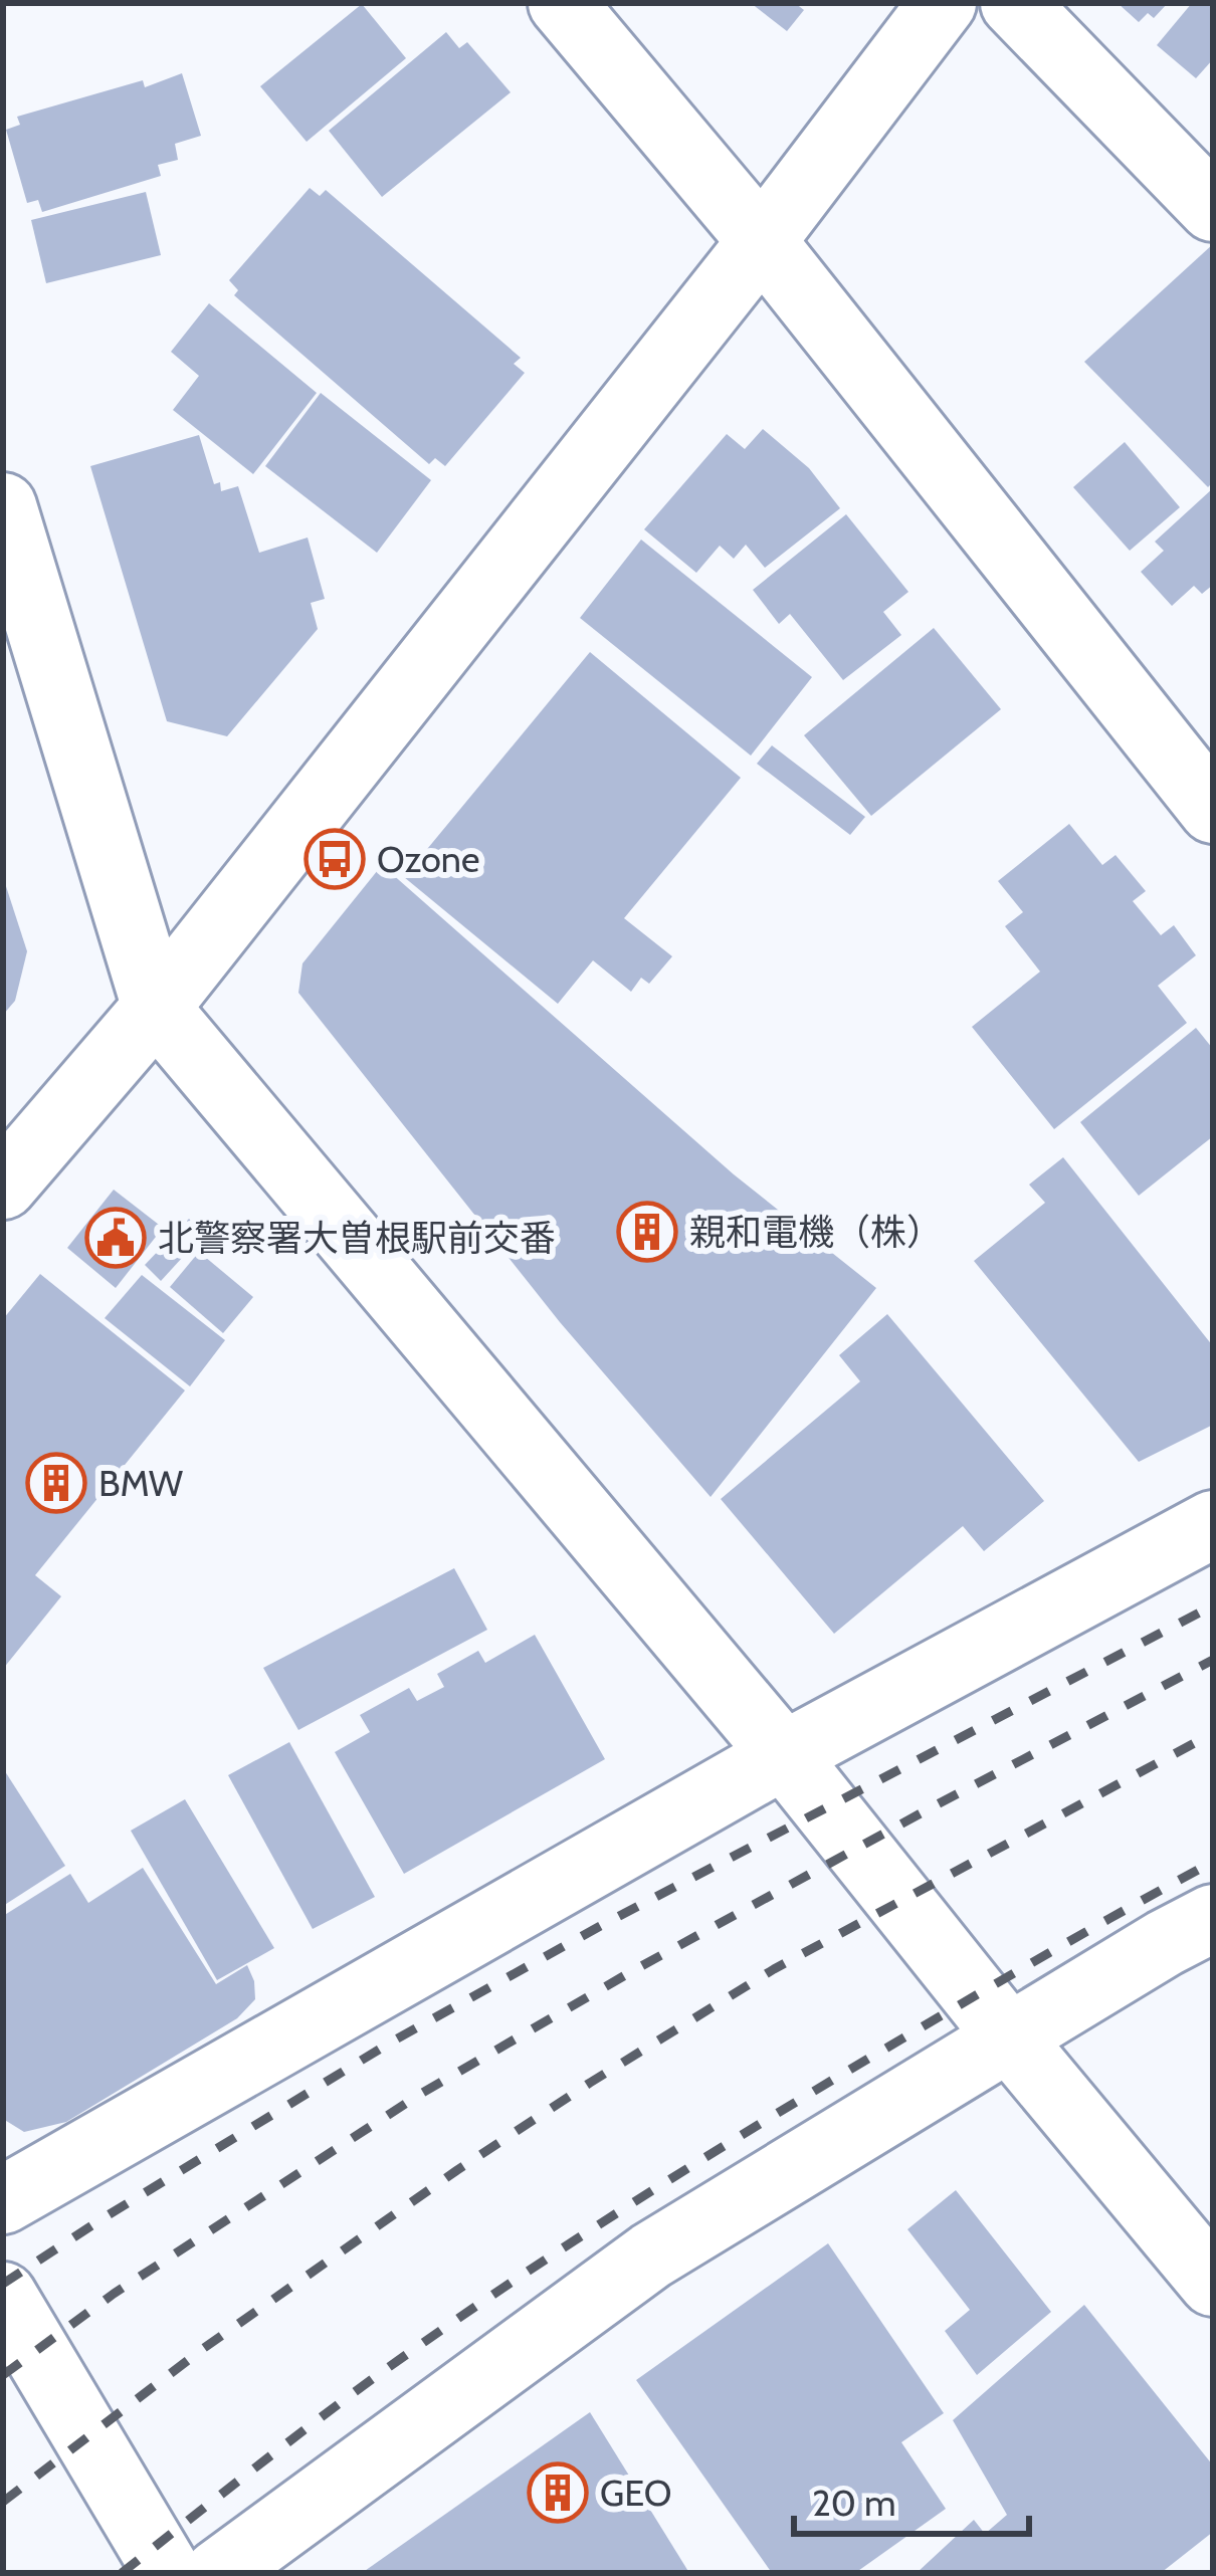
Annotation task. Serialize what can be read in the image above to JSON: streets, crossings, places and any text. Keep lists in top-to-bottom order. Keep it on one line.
{"places":{"bus stop":["Ozone"],"building":["親和電機（株）","BMW","GEO"],"public building":["北警察署大曽根駅前交番"]},"scale_bar":"20 m"}
